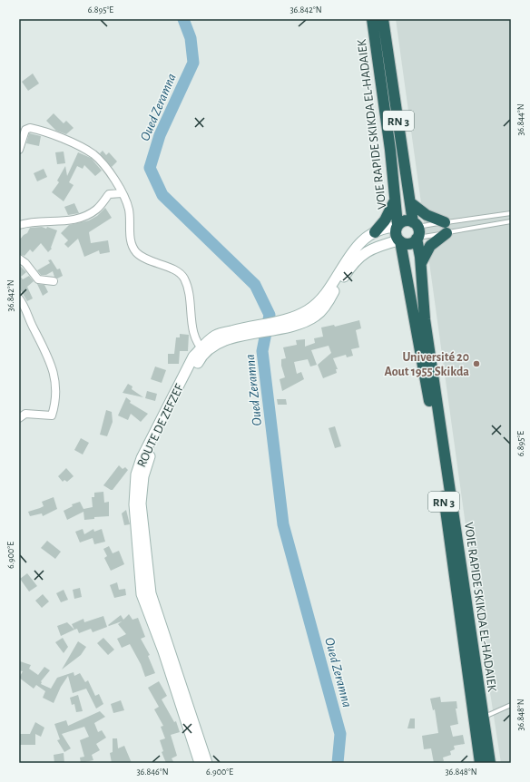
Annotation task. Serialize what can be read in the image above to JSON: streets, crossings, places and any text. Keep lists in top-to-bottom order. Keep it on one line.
{"streets":{"highway":["RN 3","VOIE RAPIDE SKIKDA EL-HADAIEK"],"main road":["ROUTE DE ZEFZEF"]},"crossings":[["VOIE RAPIDE SKIKDA EL-HADAIEK","ROUTE DE ZEFZEF"]],"water":["Oued Zeramna"],"places":["Université 20 Aout 1955 Skikda"],"coordinates":["6.895°E","36.842°N","36.844°N","6.900°E","36.848°N","36.846°N"]}
